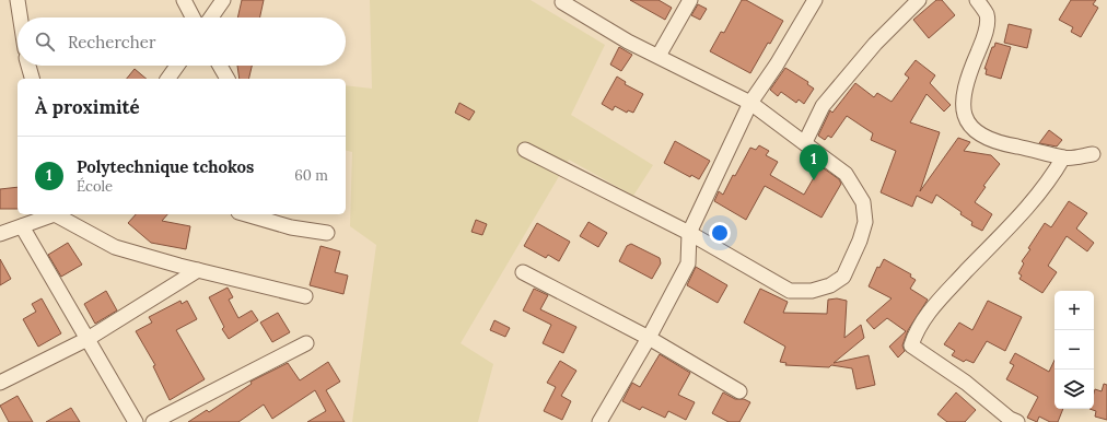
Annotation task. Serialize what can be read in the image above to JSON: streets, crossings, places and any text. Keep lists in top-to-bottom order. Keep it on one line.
{"page":{"search":"Rechercher","heading":"À proximité","list":[{"mark":"1","name":"Polytechnique tchokos","note":"École","value":"60 m"}],"pins":"1","map_buttons":["+","−"]}}
